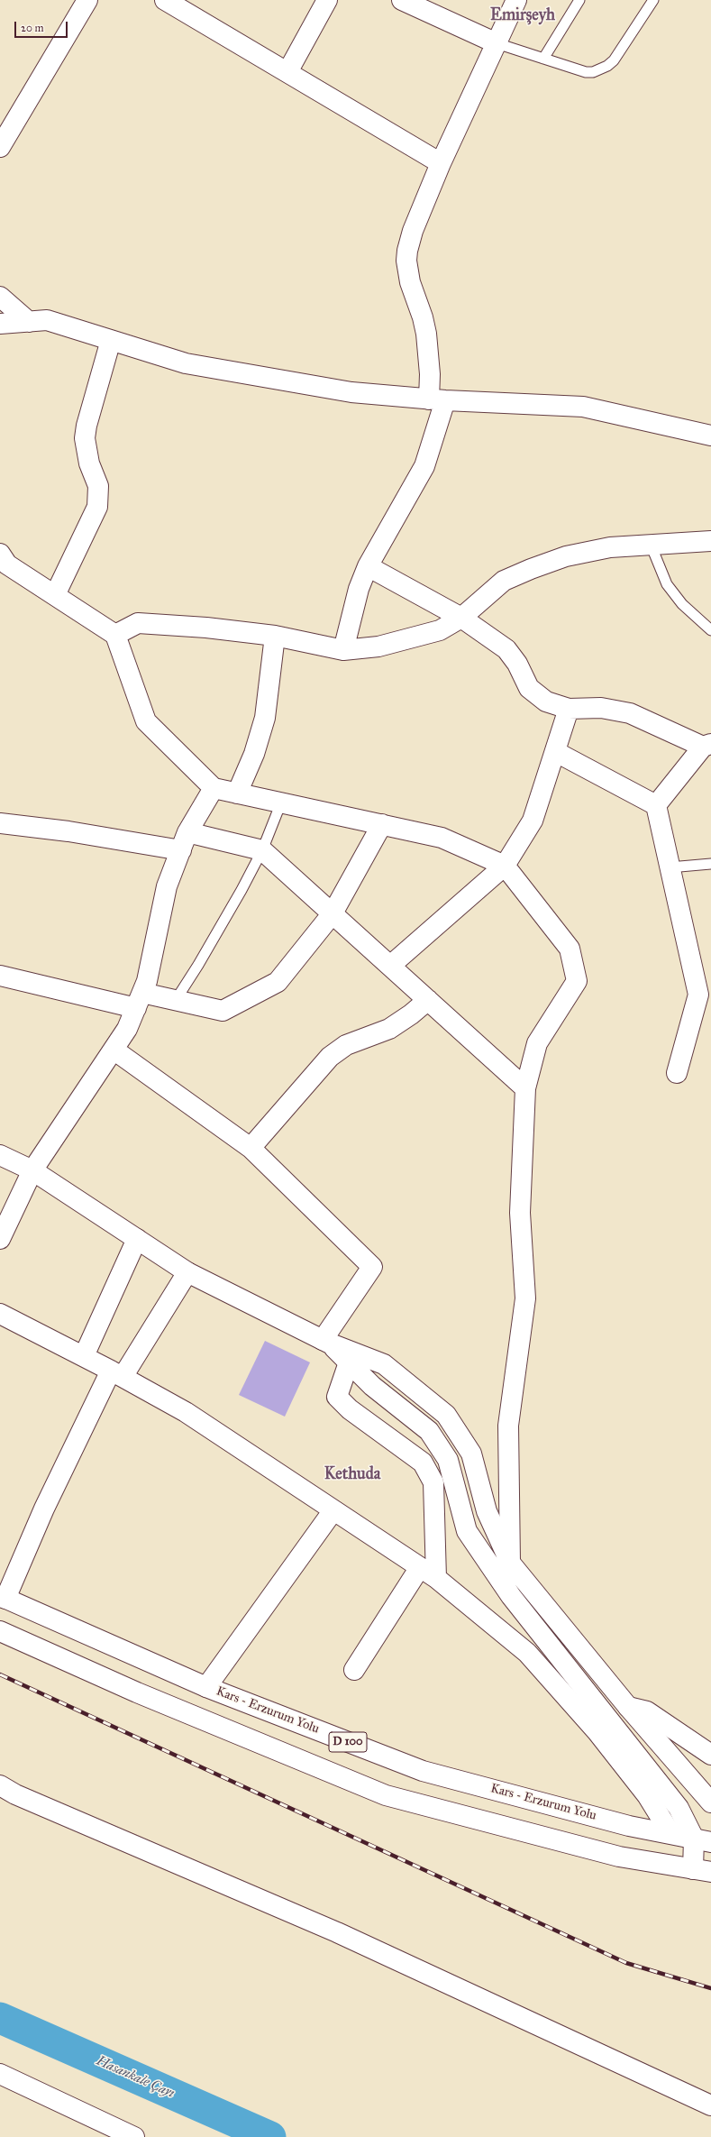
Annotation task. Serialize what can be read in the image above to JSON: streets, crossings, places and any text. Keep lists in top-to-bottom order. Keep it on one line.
{"streets":{"main road":["Kars - Erzurum Yolu","D 100"]},"districts":["Emirşeyh","Kethuda"],"water":["Hasankale Çayı"],"scale_bar":"20 m"}
